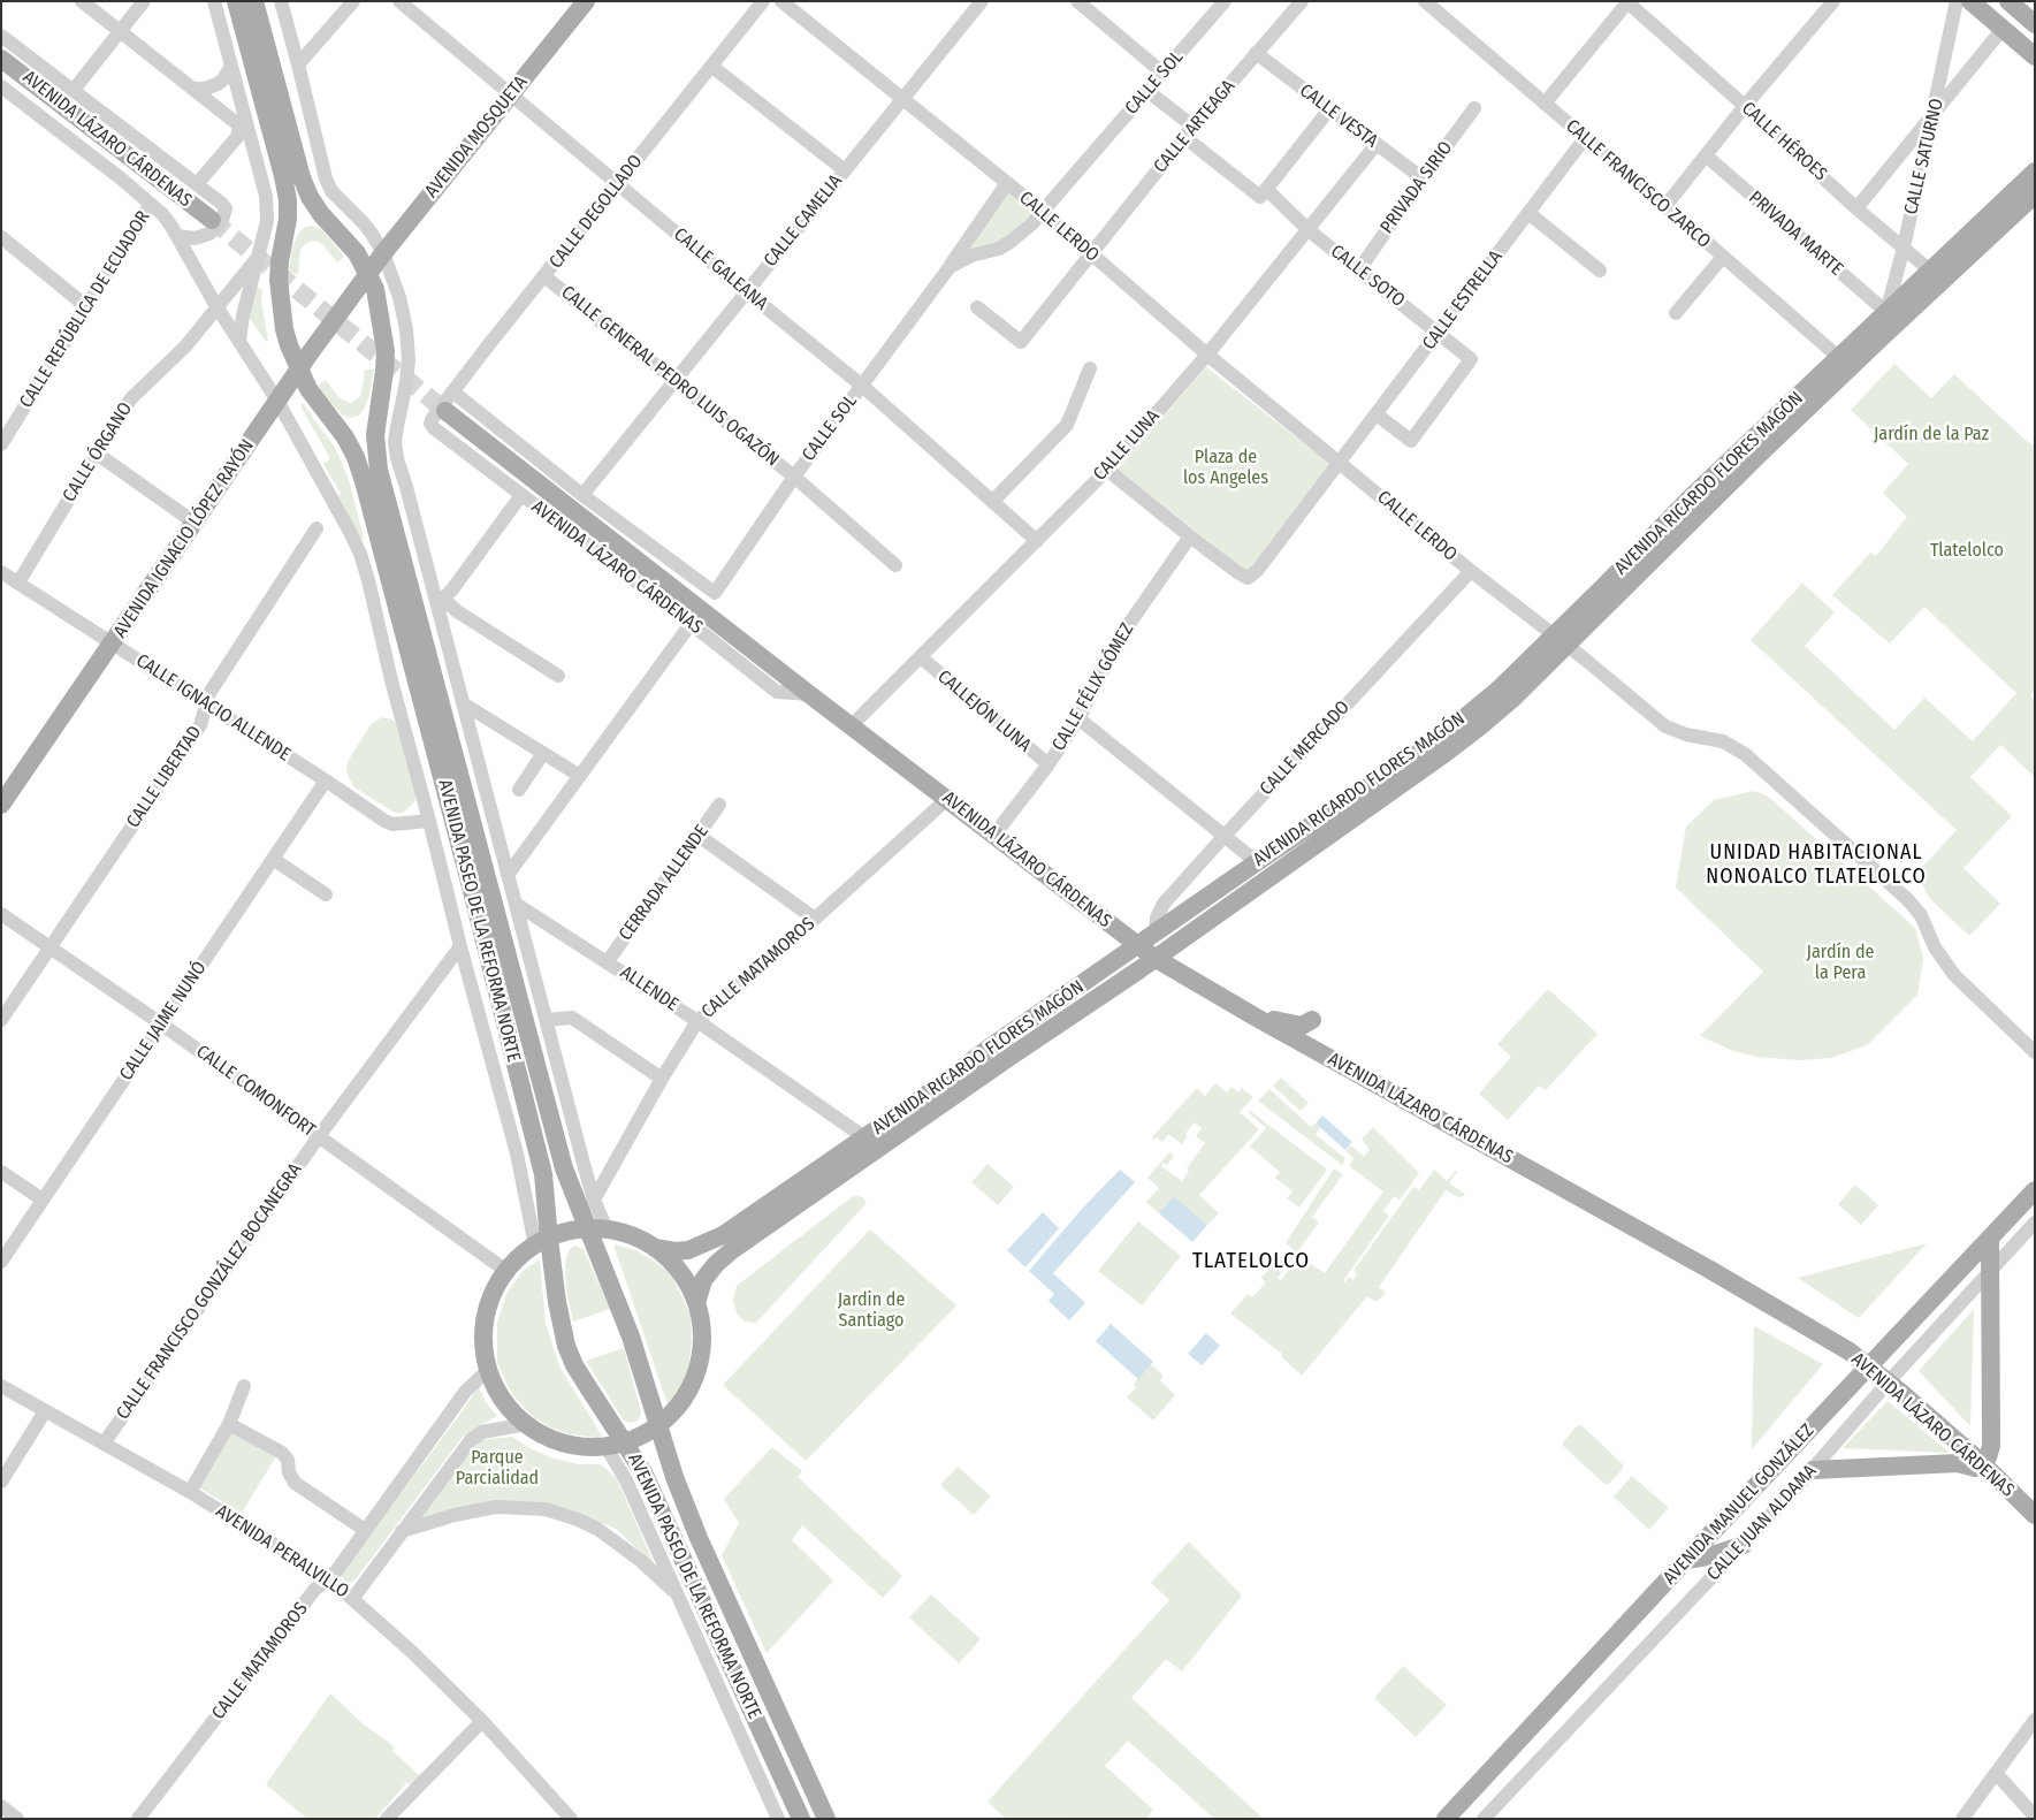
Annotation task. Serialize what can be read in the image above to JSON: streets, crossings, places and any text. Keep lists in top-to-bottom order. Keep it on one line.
{"streets":{"main road":["AVENIDA MOSQUETA","AVENIDA LÁZARO CÁRDENAS","AVENIDA RICARDO FLORES MAGÓN","AVENIDA IGNACIO LÓPEZ RAYÓN","AVENIDA PASEO DE LA REFORMA NORTE","AVENIDA MANUEL GONZÁLEZ"],"street":["CALLE SOL","CALLE VESTA","CALLE ARTEAGA","CALLE HÉROES","CALLE SATURNO","CALLE FRANCISCO ZARCO","PRIVADA SIRIO","CALLE DEGOLLADO","CALLE CAMELIA","CALLE LERDO","PRIVADA MARTE","CALLE GALEANA","CALLE SOTO","CALLE ESTRELLA","CALLE REPÚBLICA DE ECUADOR","CALLE GENERAL PEDRO LUIS OGAZÓN","CALLE LUNA","CALLE ÓRGANO","CALLE FÉLIX GÓMEZ","CALLE IGNACIO ALLENDE","CALLEJÓN LUNA","CALLE MERCADO","CALLE LIBERTAD","CERRADA ALLENDE","CALLE MATAMOROS","ALLENDE","CALLE JAIME NUNÓ","CALLE COMONFORT","CALLE FRANCISCO GONZÁLEZ BOCANEGRA","CALLE JUAN ALDAMA","AVENIDA PERALVILLO"]},"crossings":[["CALLE SOL","CALLE CAMELIA"],["CALLE SOL","CALLE LERDO"],["CALLE SOL","CALLE GALEANA"],["CALLE SOL","CALLE SOTO"],["CALLE SOL","CALLE GENERAL PEDRO LUIS OGAZÓN"],["CALLE VESTA","CALLE ARTEAGA"],["CALLE VESTA","PRIVADA SIRIO"],["CALLE VESTA","CALLE LUNA"],["CALLE ARTEAGA","CALLE LERDO"],["CALLE ARTEAGA","CALLE SOTO"],["AVENIDA MOSQUETA","CALLE GALEANA"],["AVENIDA MOSQUETA","AVENIDA IGNACIO LÓPEZ RAYÓN"],["AVENIDA MOSQUETA","AVENIDA PASEO DE LA REFORMA NORTE"],["AVENIDA LÁZARO CÁRDENAS","CALLE DEGOLLADO"],["AVENIDA LÁZARO CÁRDENAS","CALLE LUNA"],["AVENIDA LÁZARO CÁRDENAS","AVENIDA RICARDO FLORES MAGÓN"],["AVENIDA LÁZARO CÁRDENAS","CALLE FÉLIX GÓMEZ"],["AVENIDA LÁZARO CÁRDENAS","CALLE MATAMOROS"],["AVENIDA LÁZARO CÁRDENAS","AVENIDA MANUEL GONZÁLEZ"],["AVENIDA LÁZARO CÁRDENAS","CALLE JUAN ALDAMA"],["CALLE HÉROES","CALLE SATURNO"],["CALLE HÉROES","AVENIDA RICARDO FLORES MAGÓN"],["CALLE SATURNO","PRIVADA MARTE"],["CALLE SATURNO","AVENIDA RICARDO FLORES MAGÓN"],["CALLE FRANCISCO ZARCO","CALLE ESTRELLA"],["CALLE FRANCISCO ZARCO","AVENIDA RICARDO FLORES MAGÓN"],["PRIVADA SIRIO","CALLE SOTO"],["CALLE DEGOLLADO","CALLE GALEANA"],["CALLE DEGOLLADO","CALLE GENERAL PEDRO LUIS OGAZÓN"],["CALLE CAMELIA","CALLE LERDO"],["CALLE CAMELIA","CALLE GALEANA"],["CALLE CAMELIA","CALLE GENERAL PEDRO LUIS OGAZÓN"],["CALLE LERDO","CALLE ESTRELLA"],["CALLE LERDO","CALLE LUNA"],["CALLE LERDO","AVENIDA RICARDO FLORES MAGÓN"],["CALLE LERDO","CALLE MERCADO"],["PRIVADA MARTE","AVENIDA RICARDO FLORES MAGÓN"],["CALLE GALEANA","CALLE LUNA"],["CALLE SOTO","CALLE ESTRELLA"],["CALLE SOTO","CALLE LUNA"],["CALLE ESTRELLA","CALLE FÉLIX GÓMEZ"],["CALLE REPÚBLICA DE ECUADOR","AVENIDA PASEO DE LA REFORMA NORTE"],["CALLE LUNA","CALLEJÓN LUNA"],["CALLE ÓRGANO","CALLE IGNACIO ALLENDE"],["CALLE ÓRGANO","AVENIDA PASEO DE LA REFORMA NORTE"],["AVENIDA RICARDO FLORES MAGÓN","CALLE MERCADO"],["AVENIDA RICARDO FLORES MAGÓN","ALLENDE"],["AVENIDA IGNACIO LÓPEZ RAYÓN","CALLE IGNACIO ALLENDE"],["AVENIDA IGNACIO LÓPEZ RAYÓN","AVENIDA PASEO DE LA REFORMA NORTE"],["CALLE FÉLIX GÓMEZ","CALLEJÓN LUNA"],["CALLE IGNACIO ALLENDE","CALLE LIBERTAD"],["CALLE IGNACIO ALLENDE","AVENIDA PASEO DE LA REFORMA NORTE"],["CALLE IGNACIO ALLENDE","CALLE JAIME NUNÓ"],["CALLE LIBERTAD","CALLE COMONFORT"],["CERRADA ALLENDE","ALLENDE"],["AVENIDA PASEO DE LA REFORMA NORTE","CALLE MATAMOROS"],["AVENIDA PASEO DE LA REFORMA NORTE","ALLENDE"],["AVENIDA PASEO DE LA REFORMA NORTE","CALLE FRANCISCO GONZÁLEZ BOCANEGRA"],["CALLE MATAMOROS","ALLENDE"],["CALLE MATAMOROS","AVENIDA PERALVILLO"],["CALLE JAIME NUNÓ","CALLE COMONFORT"],["CALLE COMONFORT","CALLE FRANCISCO GONZÁLEZ BOCANEGRA"],["CALLE FRANCISCO GONZÁLEZ BOCANEGRA","AVENIDA PERALVILLO"]],"districts":["UNIDAD HABITACIONAL NONOALCO TLATELOLCO","TLATELOLCO"],"parks":["Jardín de la Paz","Plaza de los Angeles","Tlatelolco","Jardín de la Pera","Jardin de Santiago","Parque Parcialidad"]}
